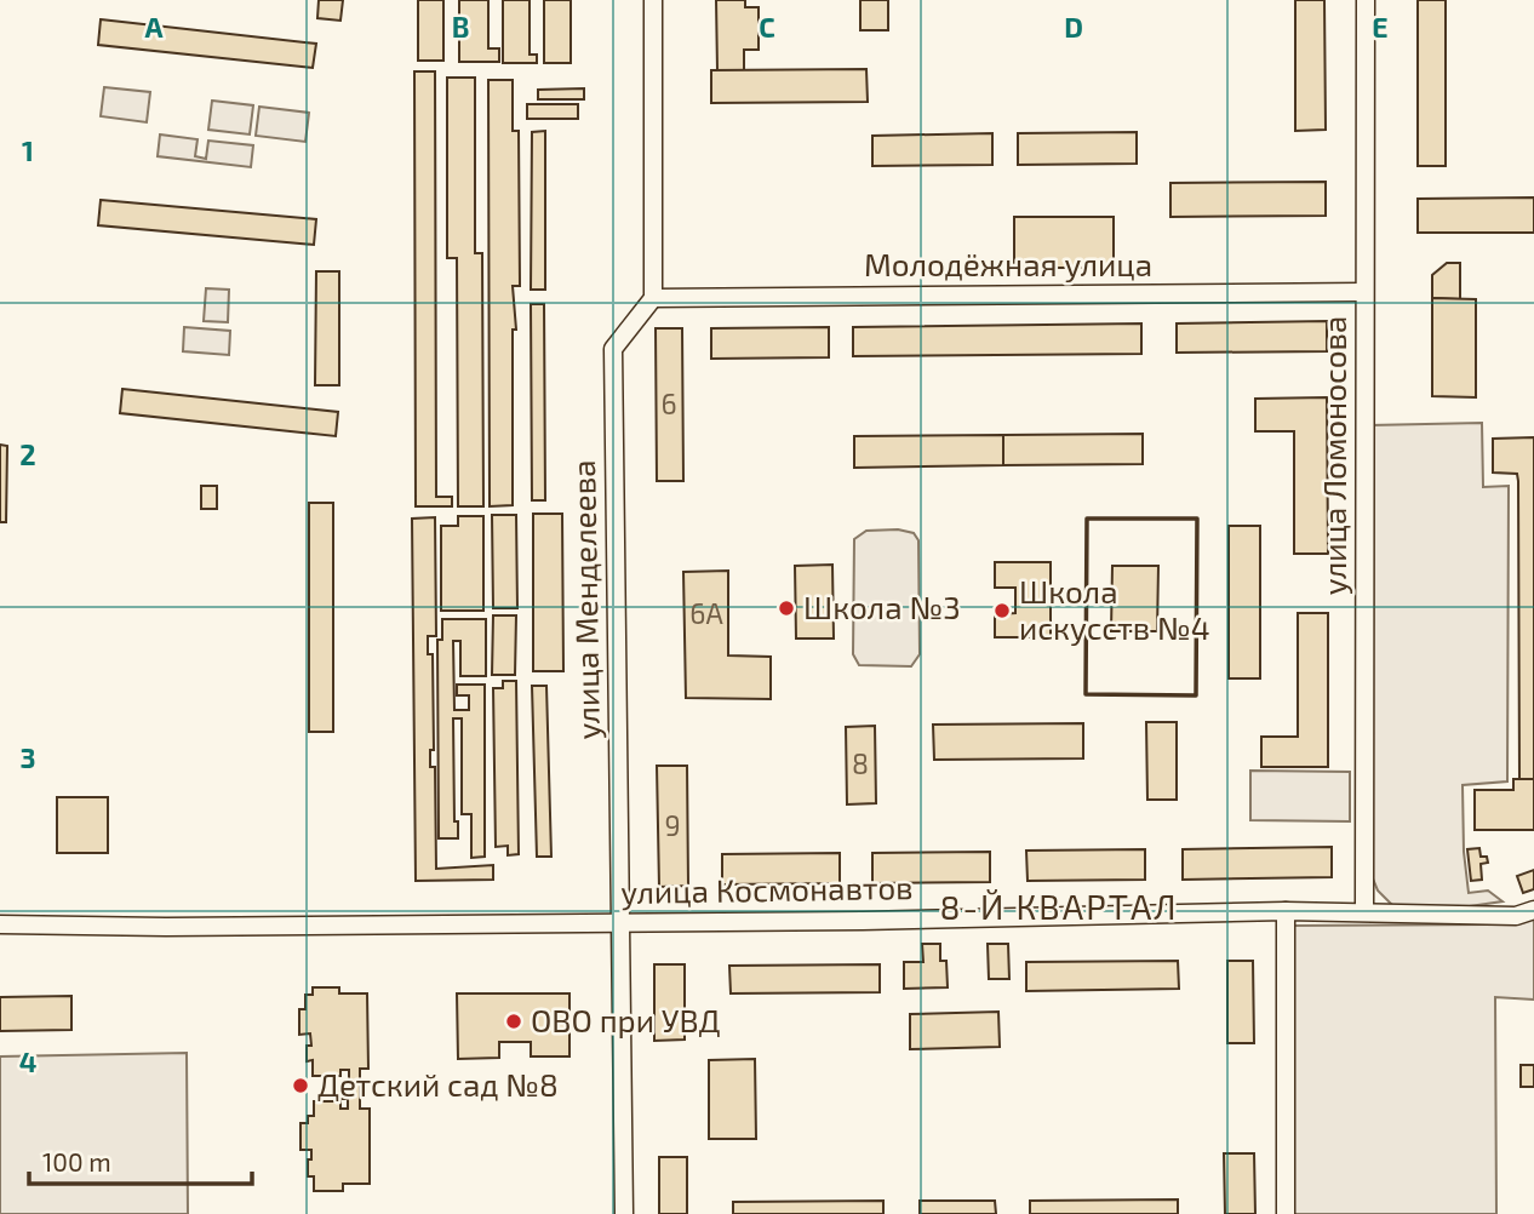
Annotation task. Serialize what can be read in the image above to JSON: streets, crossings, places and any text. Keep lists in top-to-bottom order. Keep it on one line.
{"streets":{"street":["Молодёжная улица","улица Ломоносова","улица Менделеева","улица Космонавтов"]},"crossings":[["Молодёжная улица","улица Ломоносова"],["Молодёжная улица","улица Менделеева"],["улица Ломоносова","улица Космонавтов"],["улица Менделеева","улица Космонавтов"]],"districts":["8-Й КВАРТАЛ"],"places":["Школа №3","Школа искусств №4","ОВО при УВД","Детский сад №8"],"house_numbers":["6","6А","8","9"],"scale_bar":"100 m","grid":{"columns":["A","B","C","D","E"],"rows":["1","2","3","4"]}}
